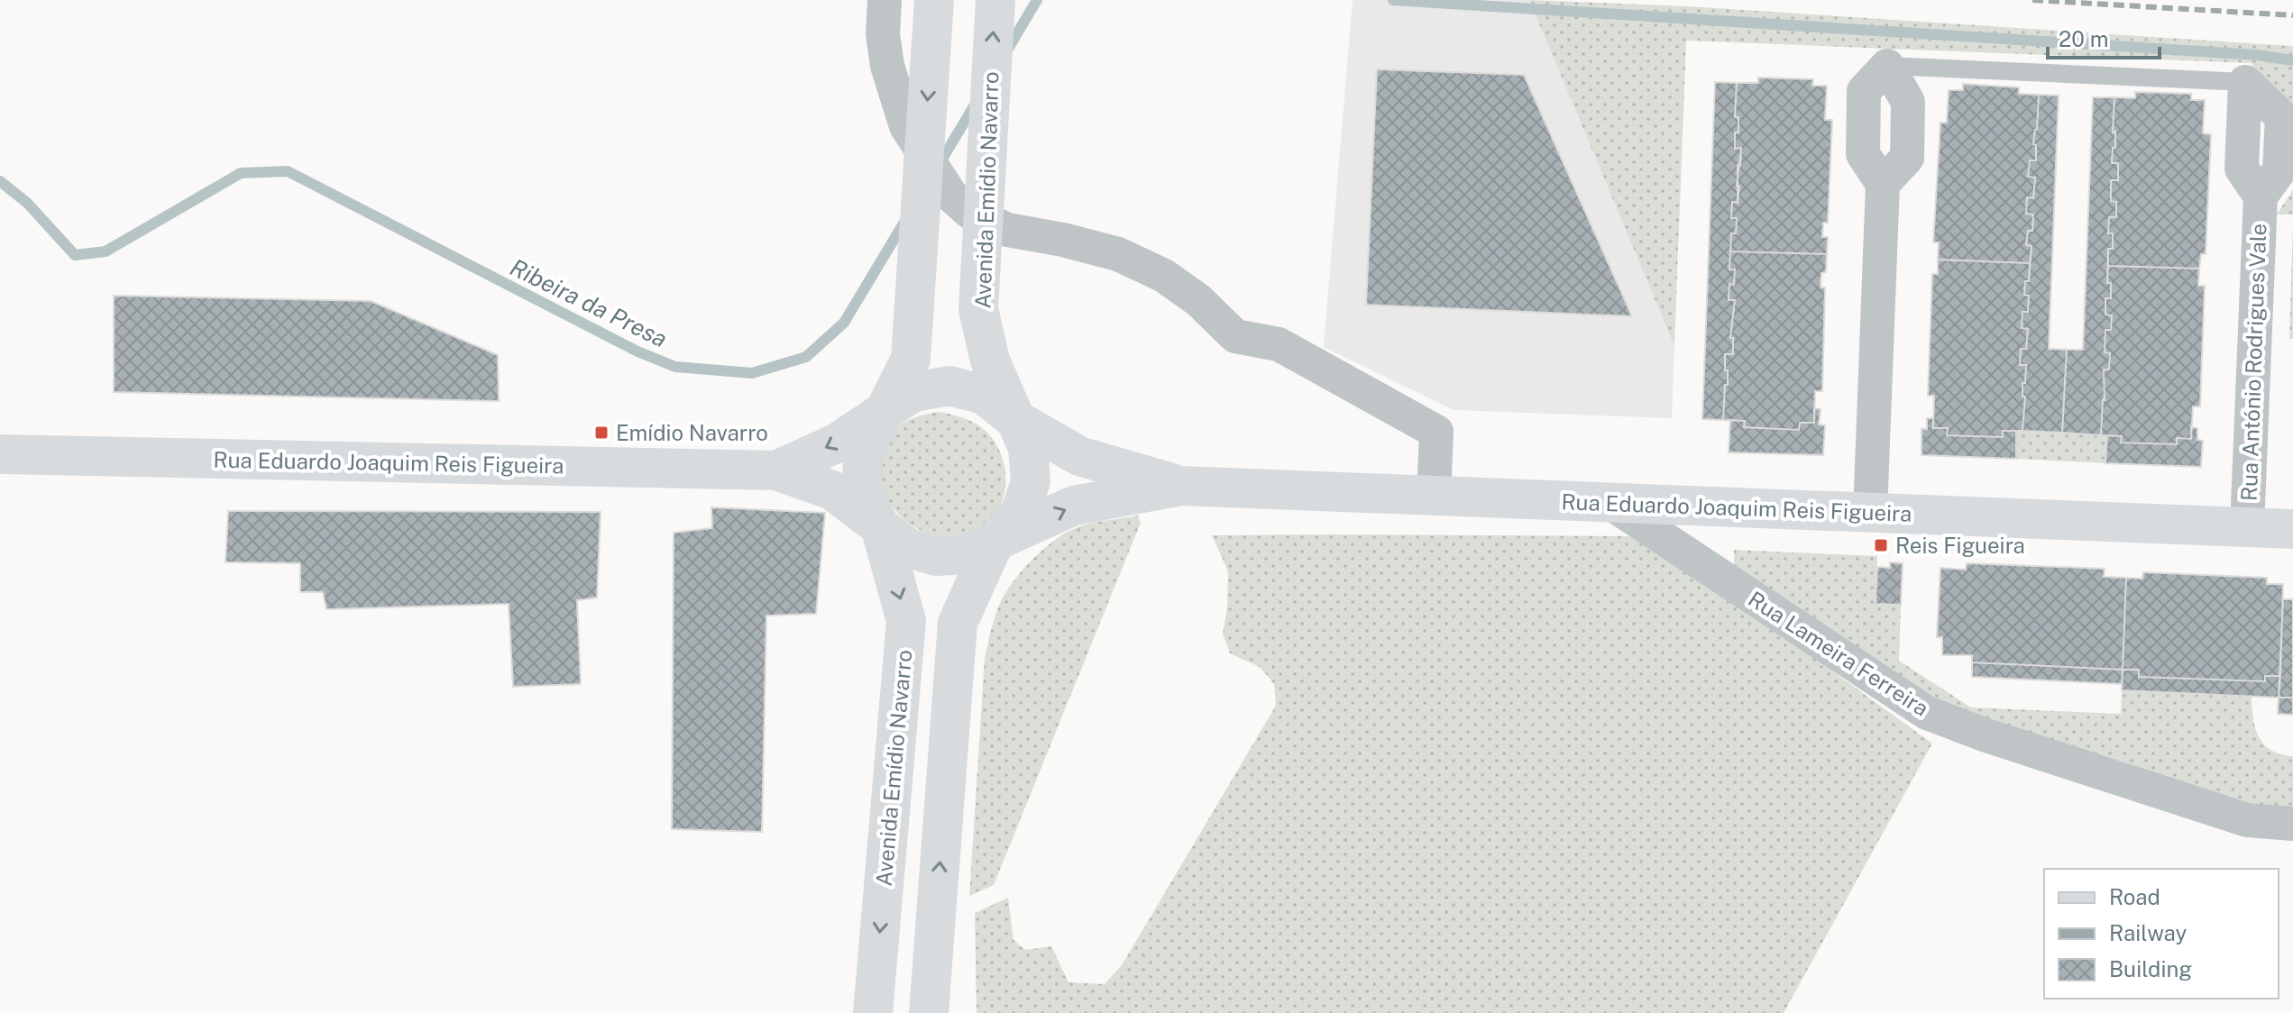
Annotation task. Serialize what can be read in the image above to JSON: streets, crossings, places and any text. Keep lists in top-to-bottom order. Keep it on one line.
{"streets":{"street":["Avenida Emídio Navarro","Rua António Rodrigues Vale","Rua Eduardo Joaquim Reis Figueira","Rua Lameira Ferreira"]},"crossings":[["Avenida Emídio Navarro","Rua Eduardo Joaquim Reis Figueira"],["Rua António Rodrigues Vale","Rua Eduardo Joaquim Reis Figueira"],["Rua Eduardo Joaquim Reis Figueira","Rua Lameira Ferreira"]],"water":["Ribeira da Presa"],"places":{"transit":["Emídio Navarro","Reis Figueira"]},"legend":["Road","Railway","Building"],"scale_bar":"20 m"}
